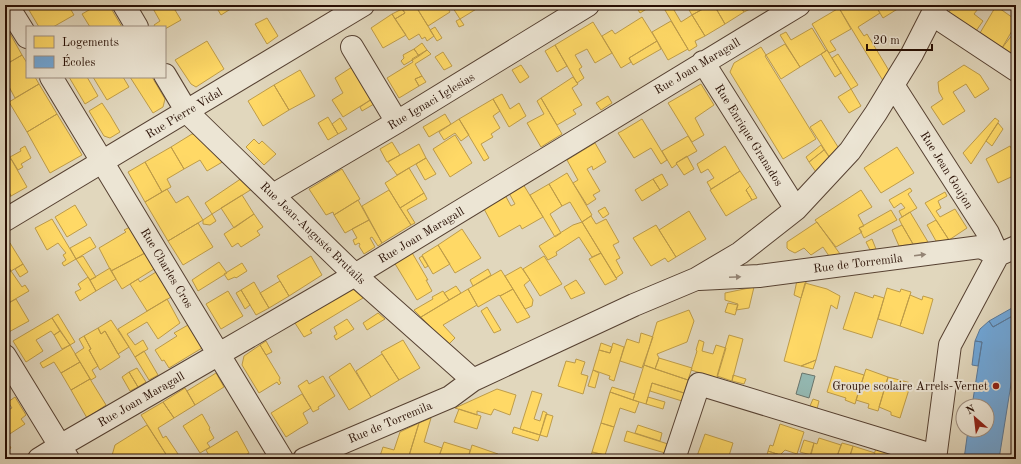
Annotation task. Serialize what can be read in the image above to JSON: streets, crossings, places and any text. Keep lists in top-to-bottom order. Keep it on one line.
{"streets":{"street":["Rue Joan Maragall","Rue Ignaci Iglesias","Rue Pierre Vidal","Rue Enrique Granados","Rue Jean Goujon","Rue Jean-Auguste Brutails","Rue de Torremila","Rue Charles Cros"]},"crossings":[["Rue Joan Maragall","Rue Enrique Granados"],["Rue Joan Maragall","Rue Jean-Auguste Brutails"],["Rue Joan Maragall","Rue Charles Cros"],["Rue Ignaci Iglesias","Rue Jean-Auguste Brutails"],["Rue Pierre Vidal","Rue Jean-Auguste Brutails"],["Rue Pierre Vidal","Rue Charles Cros"],["Rue Jean Goujon","Rue de Torremila"],["Rue Jean-Auguste Brutails","Rue de Torremila"]],"one_way":["Rue de Torremila"],"places":["Groupe scolaire Arrels-Vernet"],"legend":["Logements","Écoles"],"scale_bar":"20 m","north":"top left"}
